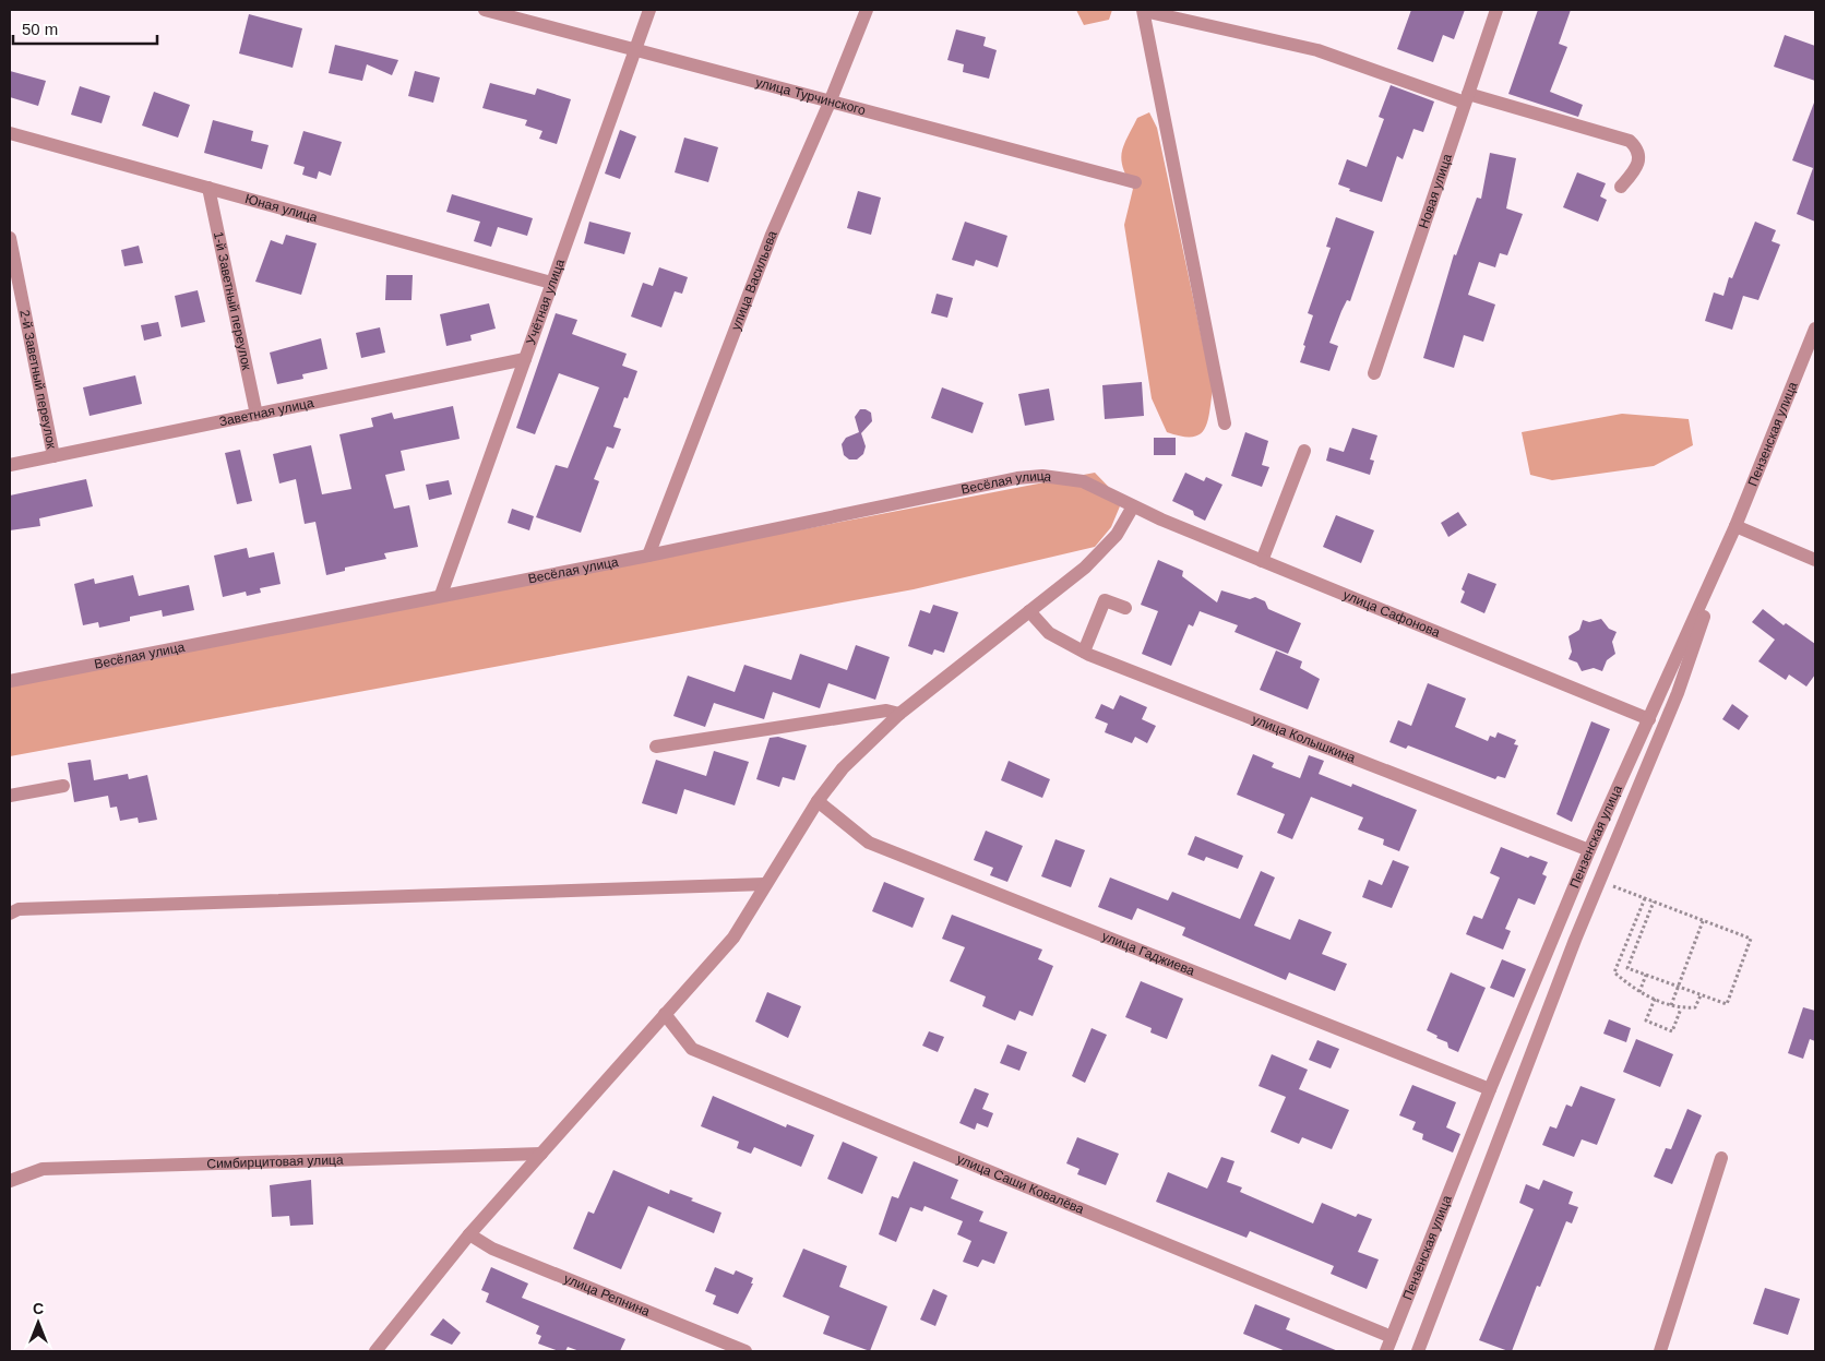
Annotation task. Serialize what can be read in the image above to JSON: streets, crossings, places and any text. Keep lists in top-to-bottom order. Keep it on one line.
{"streets":{"street":["улица Турчинского","Новая улица","Юная улица","улица Васильева","1-й Заветный переулок","Учётная улица","2-й Заветный переулок","Заветная улица","Пензенская улица","Весёлая улица","улица Сафонова","улица Колышкина","улица Гаджиева","Симбирцитовая улица","улица Саши Ковалёва","улица Репнина"]},"crossings":[["улица Турчинского","улица Васильева"],["улица Турчинского","Учётная улица"],["Юная улица","1-й Заветный переулок"],["Юная улица","Учётная улица"],["улица Васильева","Весёлая улица"],["1-й Заветный переулок","Заветная улица"],["Учётная улица","Заветная улица"],["Учётная улица","Весёлая улица"],["2-й Заветный переулок","Заветная улица"],["Пензенская улица","улица Сафонова"],["Пензенская улица","улица Колышкина"],["Пензенская улица","улица Гаджиева"],["Пензенская улица","улица Саши Ковалёва"],["Весёлая улица","улица Сафонова"]],"scale_bar":"50 m","north":"top"}
